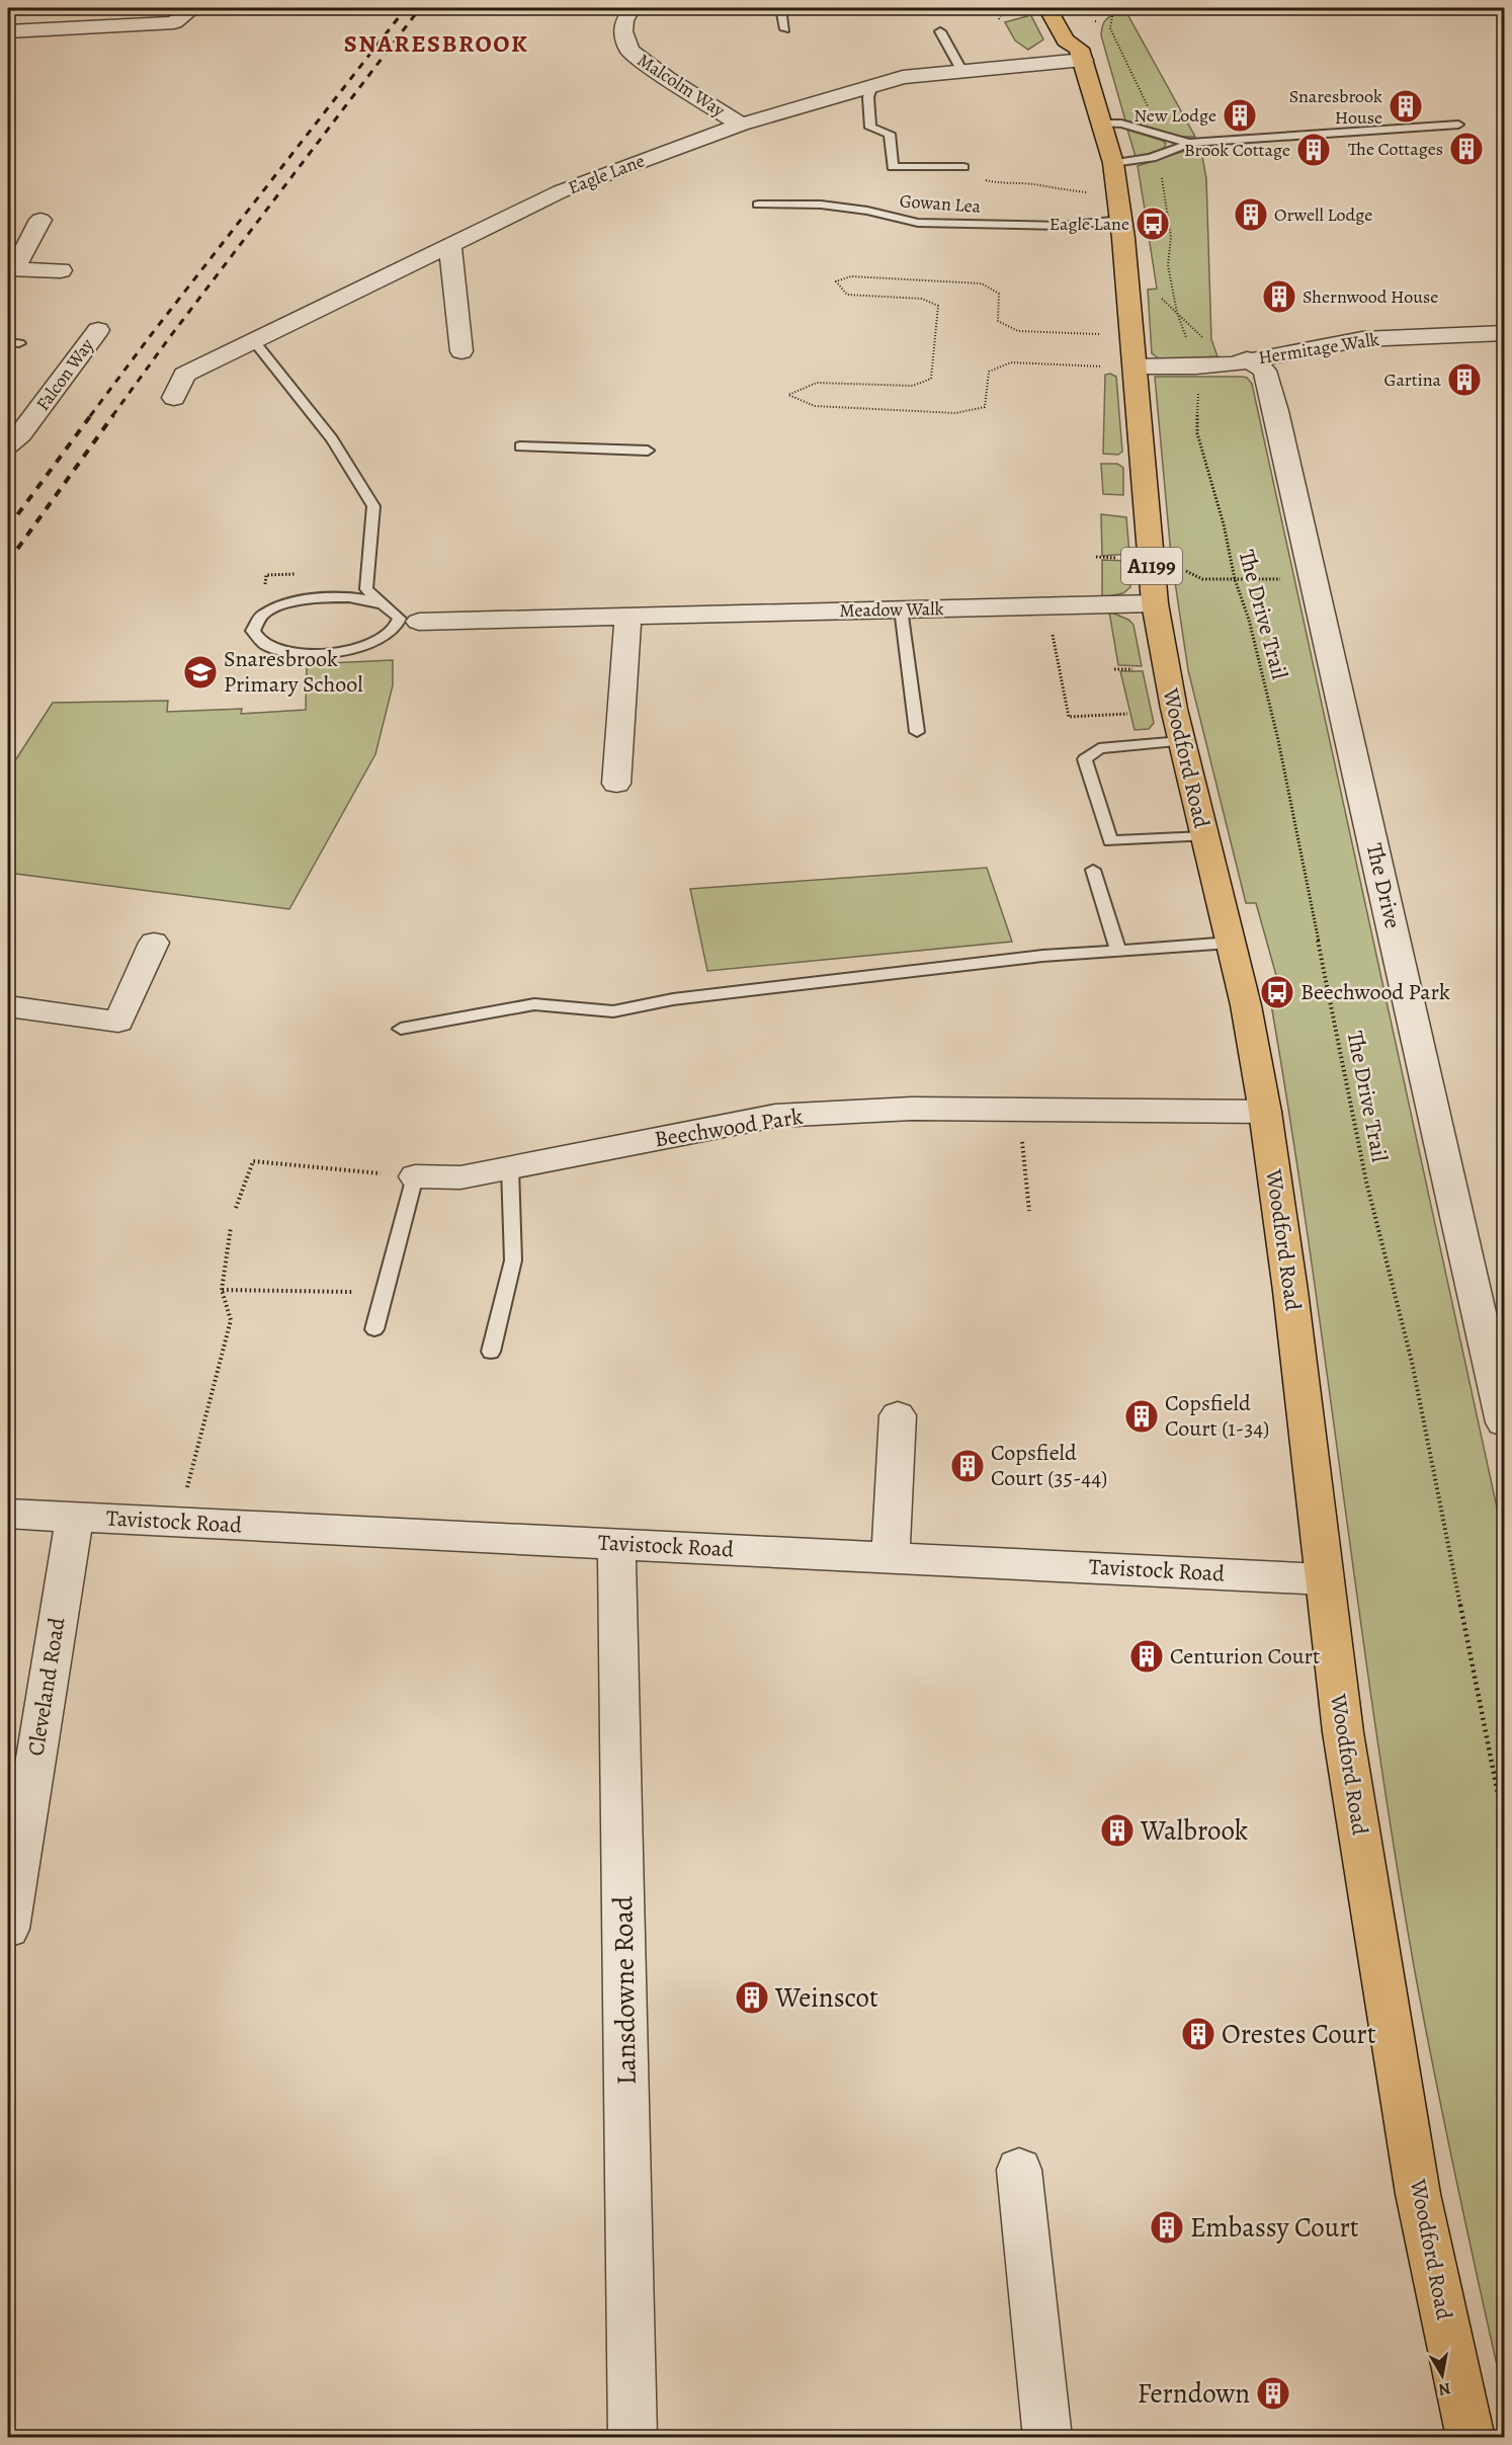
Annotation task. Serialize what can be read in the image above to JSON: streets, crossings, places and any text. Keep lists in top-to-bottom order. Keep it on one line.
{"streets":{"main road":["A1199","Woodford Road"],"street":["Malcolm Way","Eagle Lane","Hermitage Walk","Falcon Way","Meadow Walk","The Drive","Beechwood Park","Tavistock Road","Cleveland Road","Lansdowne Road"],"lane":["Gowan Lea"],"path":["The Drive Trail"]},"crossings":[["Malcolm Way","Eagle Lane"],["Eagle Lane","Woodford Road"],["Gowan Lea","Woodford Road"],["Hermitage Walk","Woodford Road"],["Hermitage Walk","The Drive"],["Meadow Walk","Woodford Road"],["Woodford Road","Beechwood Park"],["Woodford Road","Tavistock Road"],["Tavistock Road","Cleveland Road"],["Tavistock Road","Lansdowne Road"]],"districts":["SNARESBROOK"],"places":{"building":["Snaresbrook House","New Lodge","The Cottages","Brook Cottage","Orwell Lodge","Shernwood House","Gartina","Copsfield Court (1-34)","Copsfield Court (35-44)","Centurion Court","Walbrook","Weinscot","Orestes Court","Embassy Court","Ferndown"],"bus stop":["Eagle Lane","Beechwood Park"],"school or university":["Snaresbrook Primary School"]},"north":"bottom"}
